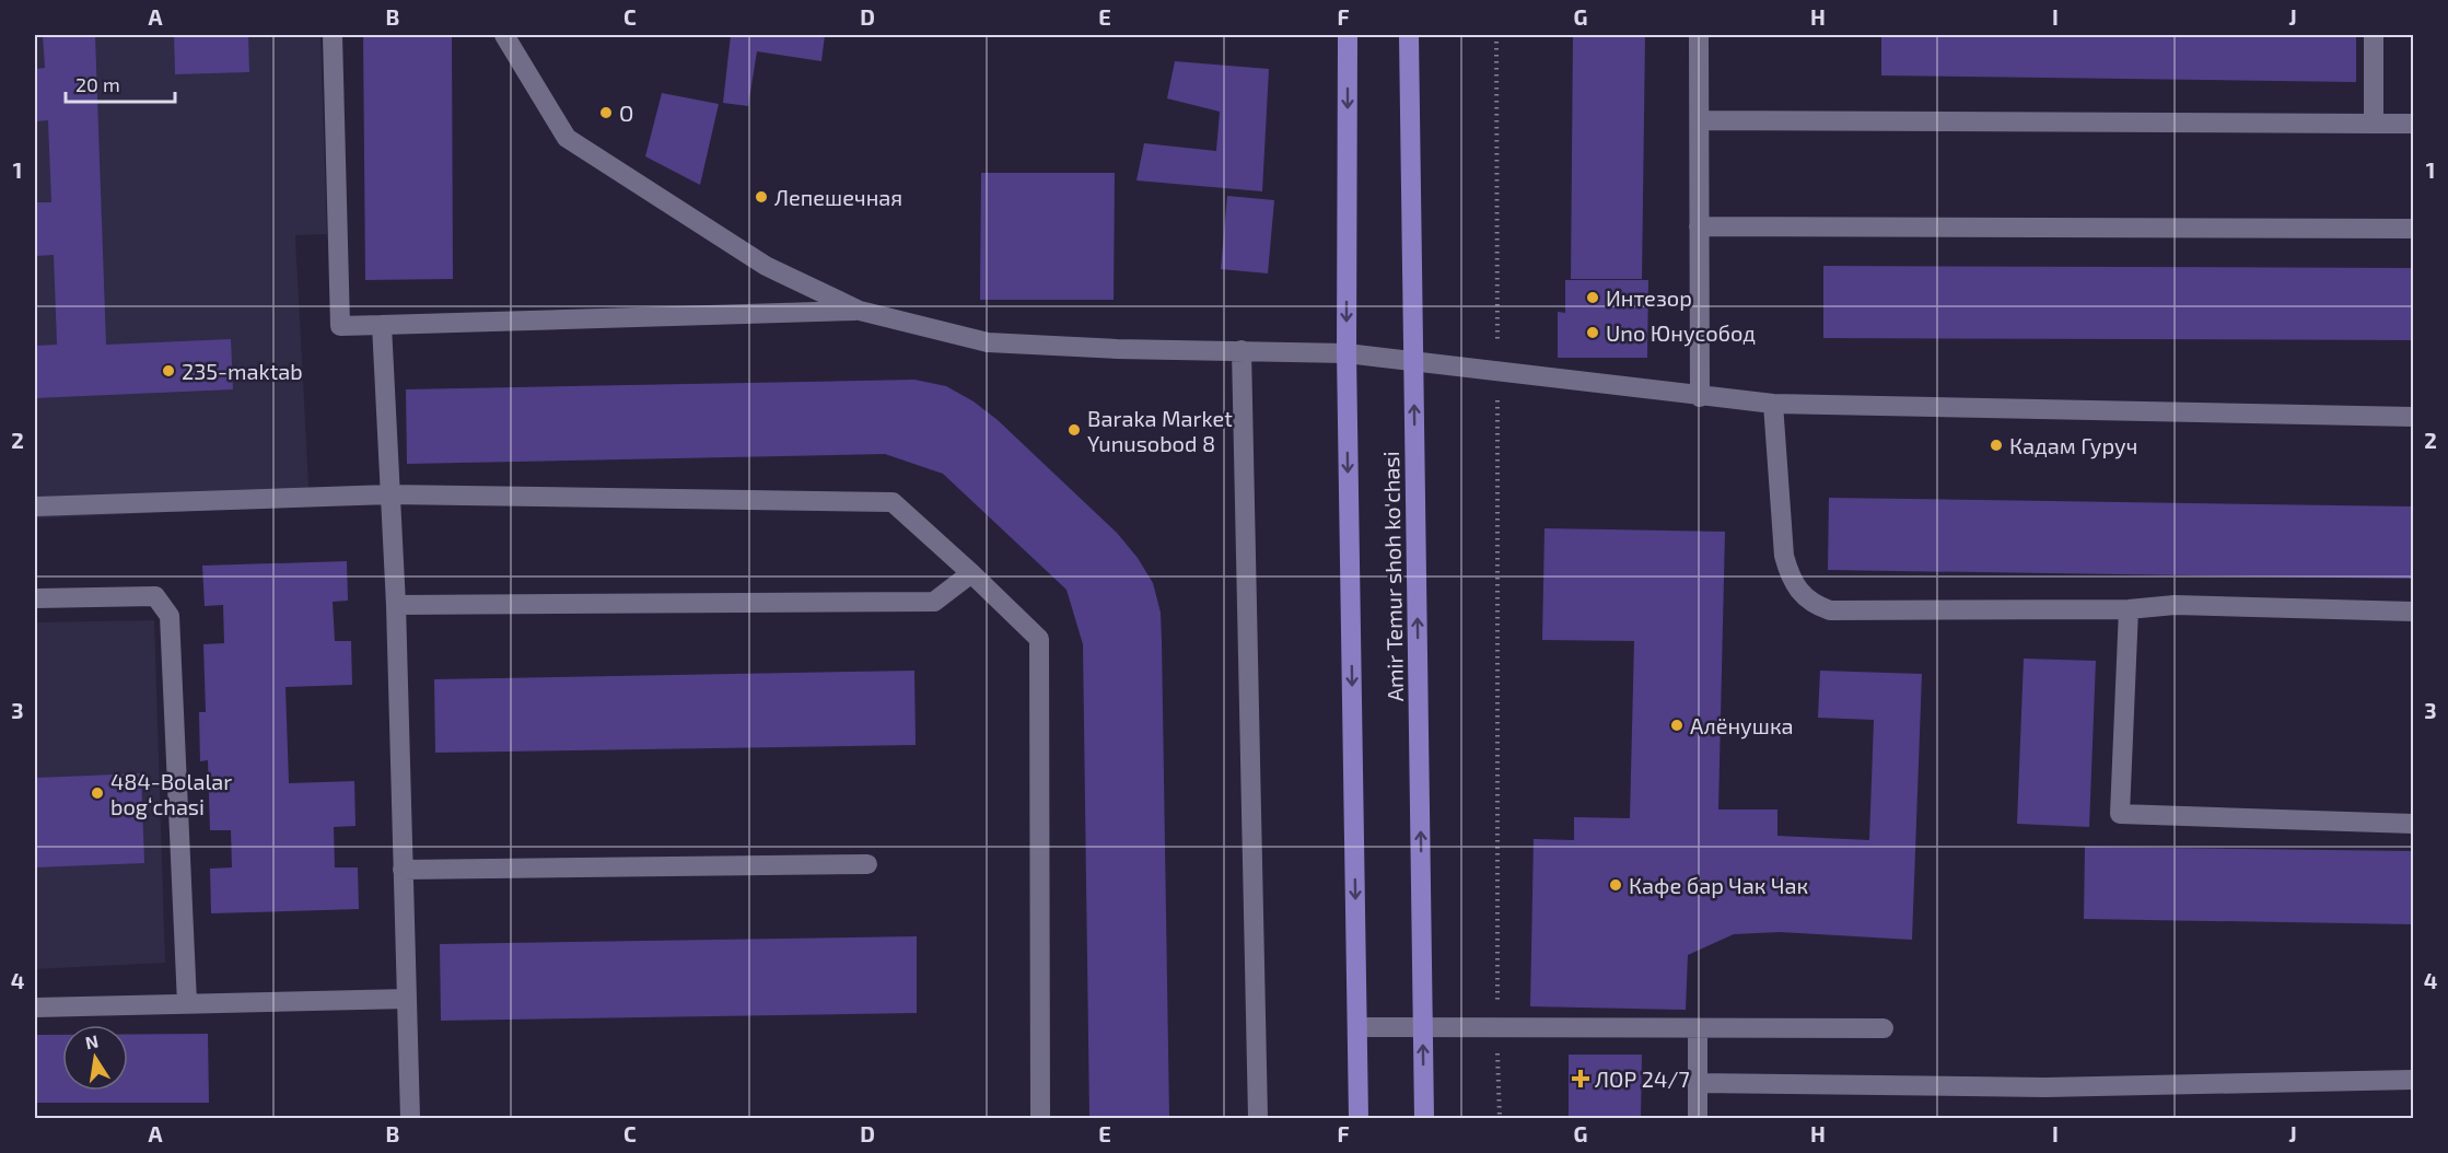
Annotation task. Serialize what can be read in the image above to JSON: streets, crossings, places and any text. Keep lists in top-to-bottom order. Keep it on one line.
{"streets":{"main road":["Amir Temur shoh ko'chasi"]},"places":{"other":["О","Лепешечная","Интезор","Uno Юнусобод","235-maktab","Baraka Market Yunusobod 8","Кадам Гуруч","Алёнушка","484-Bolalar bogʻchasi","Кафе бар Чак Чак"],"health":["ЛОР 24/7"]},"scale_bar":"20 m","north":"top","grid":{"columns":["A","B","C","D","E","F","G","H","I","J"],"rows":["1","2","3","4"]}}
